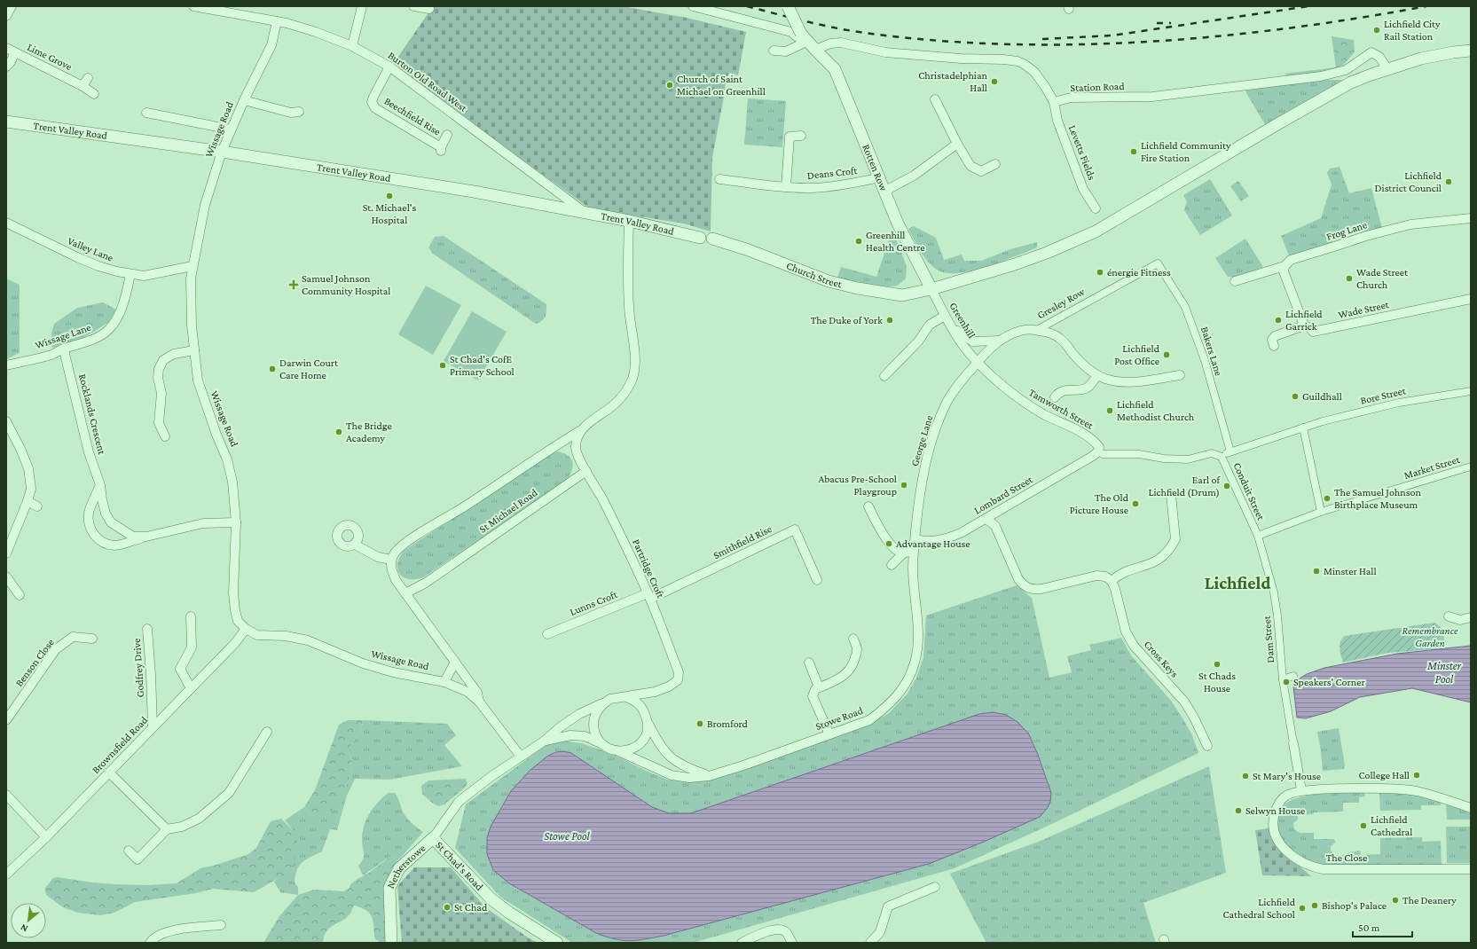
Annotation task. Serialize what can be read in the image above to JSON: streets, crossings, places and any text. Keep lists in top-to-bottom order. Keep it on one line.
{"streets":{"street":["Lime Grove","Burton Old Road West","Station Road","Beechfield Rise","Wissage Road","Trent Valley Road","Levetts Fields","Rotten Row","Deans Croft","Frog Lane","Valley Lane","Church Street","Gresley Row","Wade Street","Greenhill","Wissage Lane","Bakers Lane","Bore Street","Tamworth Street","Rocklands Crescent","George Lane","Market Street","Conduit Street","Lombard Street","St Michael Road","Smithfield Rise","Partridge Croft","Lunns Croft","Dam Street","Cross Keys","Benson Close","Godfrey Drive","Stowe Road","Brownsfield Road","The Close","St Chad's Road","Netherstowe"]},"crossings":[["Burton Old Road West","Beechfield Rise"],["Burton Old Road West","Wissage Road"],["Burton Old Road West","Trent Valley Road"],["Station Road","Levetts Fields"],["Station Road","Church Street"],["Wissage Road","Trent Valley Road"],["Wissage Road","Valley Lane"],["Wissage Road","Rocklands Crescent"],["Wissage Road","Brownsfield Road"],["Trent Valley Road","Church Street"],["Rotten Row","Deans Croft"],["Rotten Row","Church Street"],["Rotten Row","Greenhill"],["Valley Lane","Wissage Lane"],["Church Street","Greenhill"],["Gresley Row","Greenhill"],["Gresley Row","Bakers Lane"],["Gresley Row","Tamworth Street"],["Gresley Row","George Lane"],["Greenhill","Tamworth Street"],["Greenhill","George Lane"],["Wissage Lane","Rocklands Crescent"],["Bakers Lane","Bore Street"],["Bore Street","Conduit Street"],["Tamworth Street","George Lane"],["Tamworth Street","Lombard Street"],["George Lane","Lombard Street"],["George Lane","Stowe Road"],["Market Street","Conduit Street"],["Market Street","Dam Street"],["Conduit Street","Dam Street"],["Lombard Street","Stowe Road"],["St Michael Road","Partridge Croft"],["Smithfield Rise","Partridge Croft"],["Smithfield Rise","Lunns Croft"],["Partridge Croft","Lunns Croft"],["Godfrey Drive","Brownsfield Road"],["Stowe Road","St Chad's Road"],["St Chad's Road","Netherstowe"]],"districts":["Lichfield"],"water":["Minster Pool","Stowe Pool"],"parks":["Remembrance Garden"],"places":{"other":["Lichfield City Rail Station","Christadelphian Hall","Church of Saint Michael on Greenhill","Lichfield Community Fire Station","Lichfield District Council","St. Michael's Hospital","Greenhill Health Centre","énergie Fitness","Wade Street Church","The Duke of York","Lichfield Garrick","Lichfield Post Office","St Chad's CofE Primary School","Darwin Court Care Home","Guildhall","Lichfield Methodist Church","The Bridge Academy","Abacus Pre-School Playgroup","Earl of Lichfield (Drum)","The Samuel Johnson Birthplace Museum","The Old Picture House","Advantage House","Minster Hall","St Chads House","Speakers' Corner","Bromford","College Hall","St Mary's House","Selwyn House","Lichfield Cathedral","The Deanery","Bishop's Palace","St Chad","Lichfield Cathedral School"],"health":["Samuel Johnson Community Hospital"]},"scale_bar":"50 m","north":"bottom left"}
